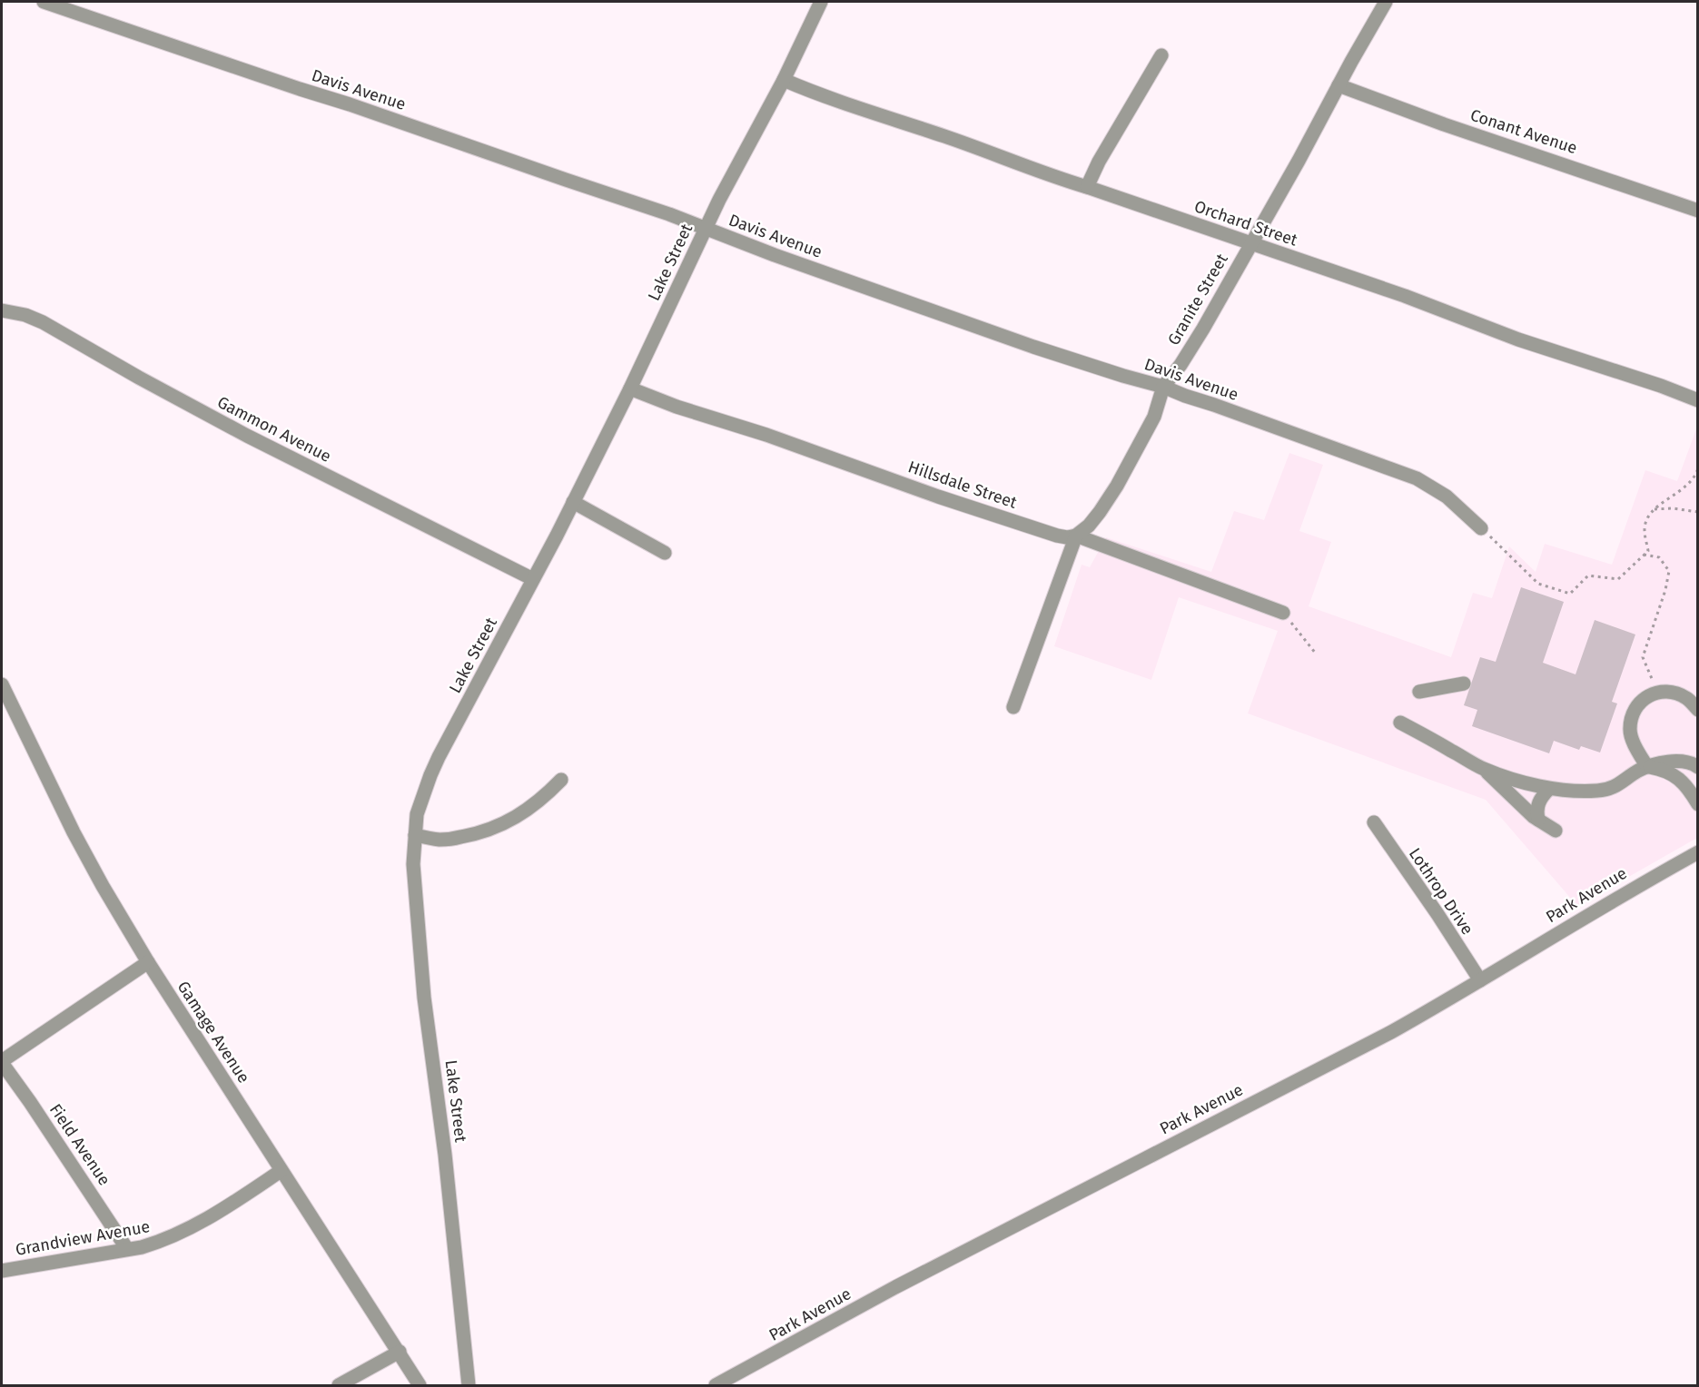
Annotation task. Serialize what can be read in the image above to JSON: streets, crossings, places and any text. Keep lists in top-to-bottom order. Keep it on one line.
{"streets":{"street":["Davis Avenue","Conant Avenue","Orchard Street","Lake Street","Granite Street","Gammon Avenue","Hillsdale Street","Lothrop Drive","Park Avenue","Gamage Avenue","Field Avenue","Grandview Avenue"]},"crossings":[["Davis Avenue","Lake Street"],["Davis Avenue","Granite Street"],["Conant Avenue","Granite Street"],["Orchard Street","Lake Street"],["Orchard Street","Granite Street"],["Lake Street","Gammon Avenue"],["Lake Street","Hillsdale Street"],["Granite Street","Hillsdale Street"],["Lothrop Drive","Park Avenue"],["Gamage Avenue","Grandview Avenue"],["Field Avenue","Grandview Avenue"]]}
